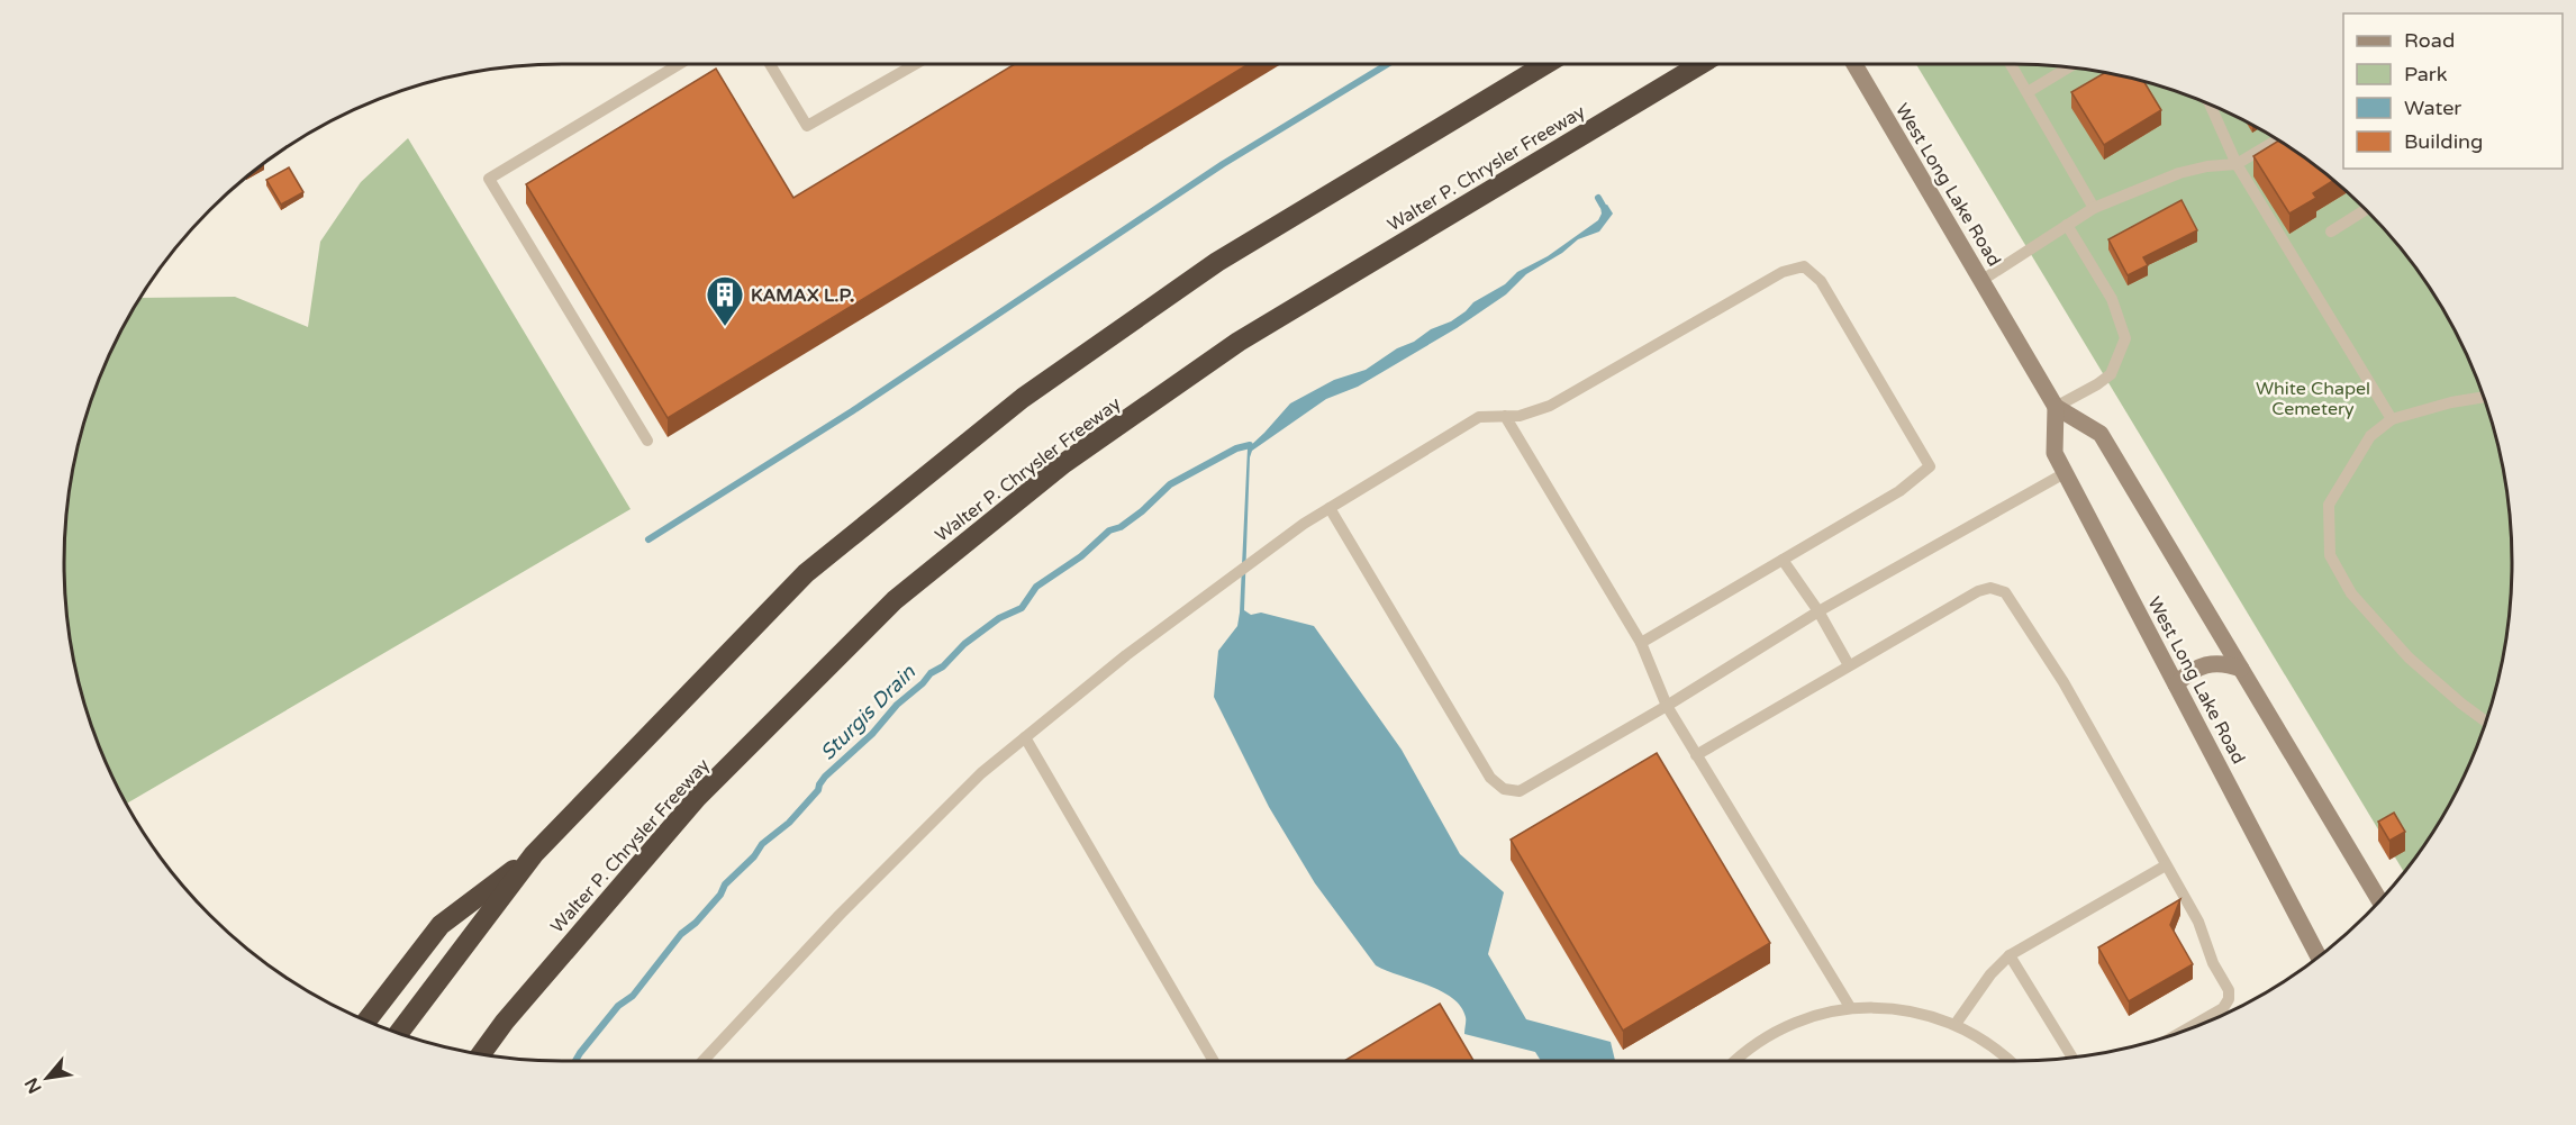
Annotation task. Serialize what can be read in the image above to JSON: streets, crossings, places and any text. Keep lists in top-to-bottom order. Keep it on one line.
{"streets":{"highway":["Walter P. Chrysler Freeway"],"main road":["West Long Lake Road"]},"water":["Sturgis Drain"],"parks":["White Chapel Cemetery"],"places":{"building":["KAMAX L.P."]},"legend":["Road","Park","Water","Building"],"north":"bottom left"}
